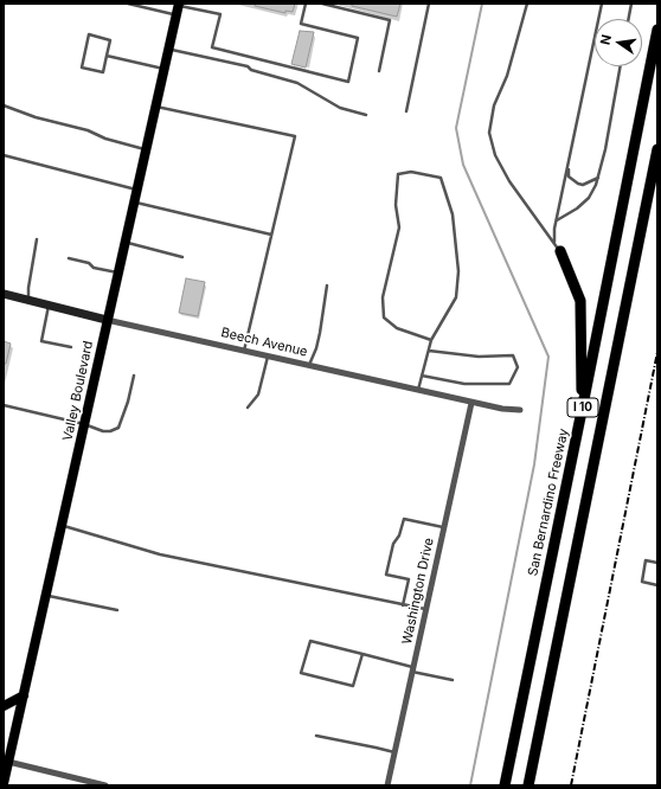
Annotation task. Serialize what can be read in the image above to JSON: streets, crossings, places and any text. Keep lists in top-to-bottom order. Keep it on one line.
{"streets":{"highway":["I 10","San Bernardino Freeway"],"main road":["Beech Avenue","Valley Boulevard"],"street":["Washington Drive"]},"crossings":[["Beech Avenue","Valley Boulevard"],["Beech Avenue","Washington Drive"]],"north":"left"}
